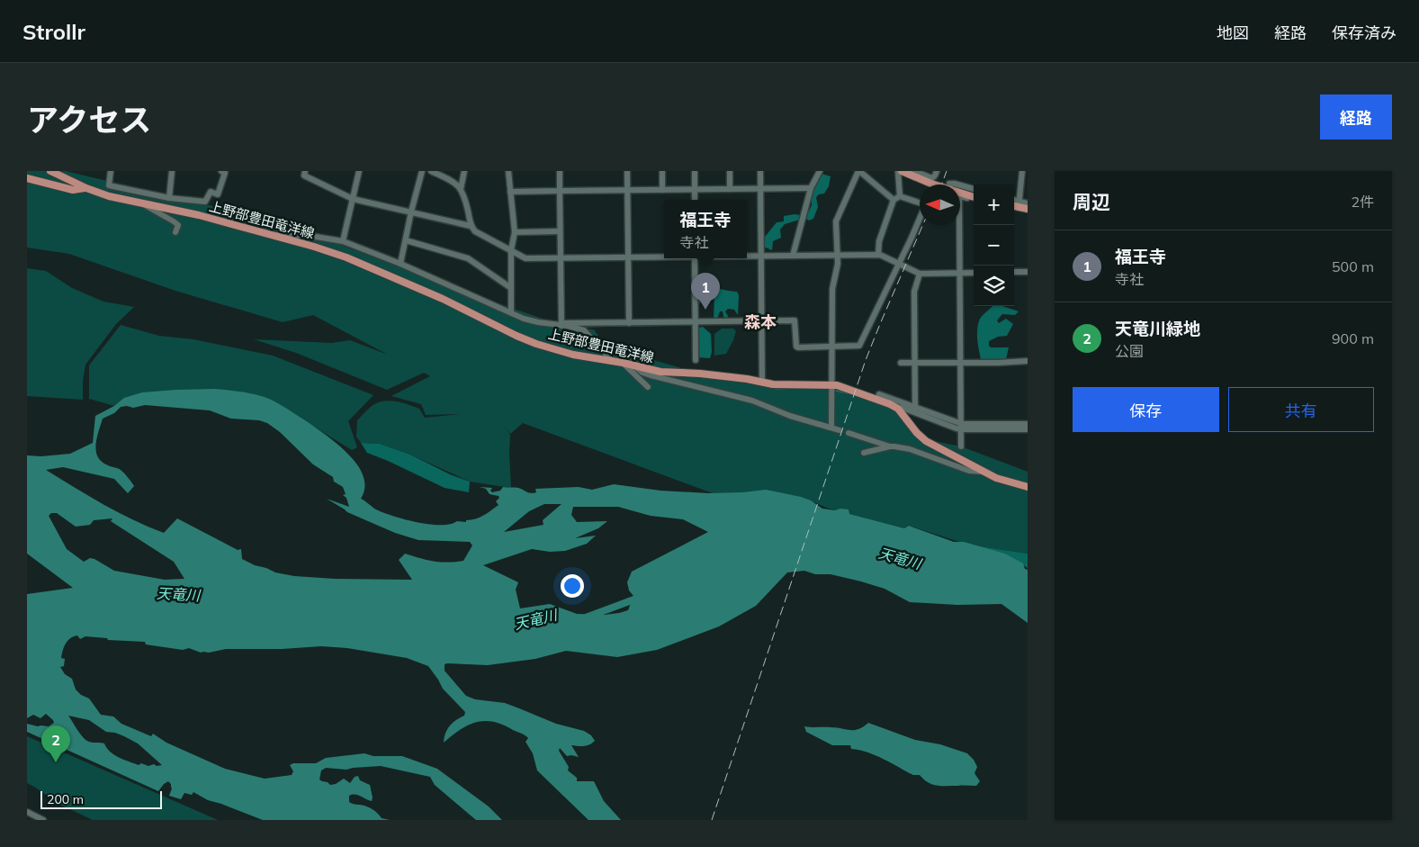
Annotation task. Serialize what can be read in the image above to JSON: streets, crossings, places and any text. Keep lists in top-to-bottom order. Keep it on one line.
{"streets":{"main road":["上野部豊田竜洋線"]},"districts":["森本"],"water":["天竜川"],"scale_bar":"200 m","north":"left","page":{"header":"Strollr","nav":["地図","経路","保存済み"],"title":"アクセス","buttons":["経路",["保存","共有"]],"heading":["周辺","2件"],"map_buttons":["+","−"],"popup":["福王寺","寺社"],"list":[{"mark":"1","name":"福王寺","note":"寺社","value":"500 m"},{"mark":"2","name":"天竜川緑地","note":"公園","value":"900 m"}],"pins":["1","2"],"scale":"200 m"}}
